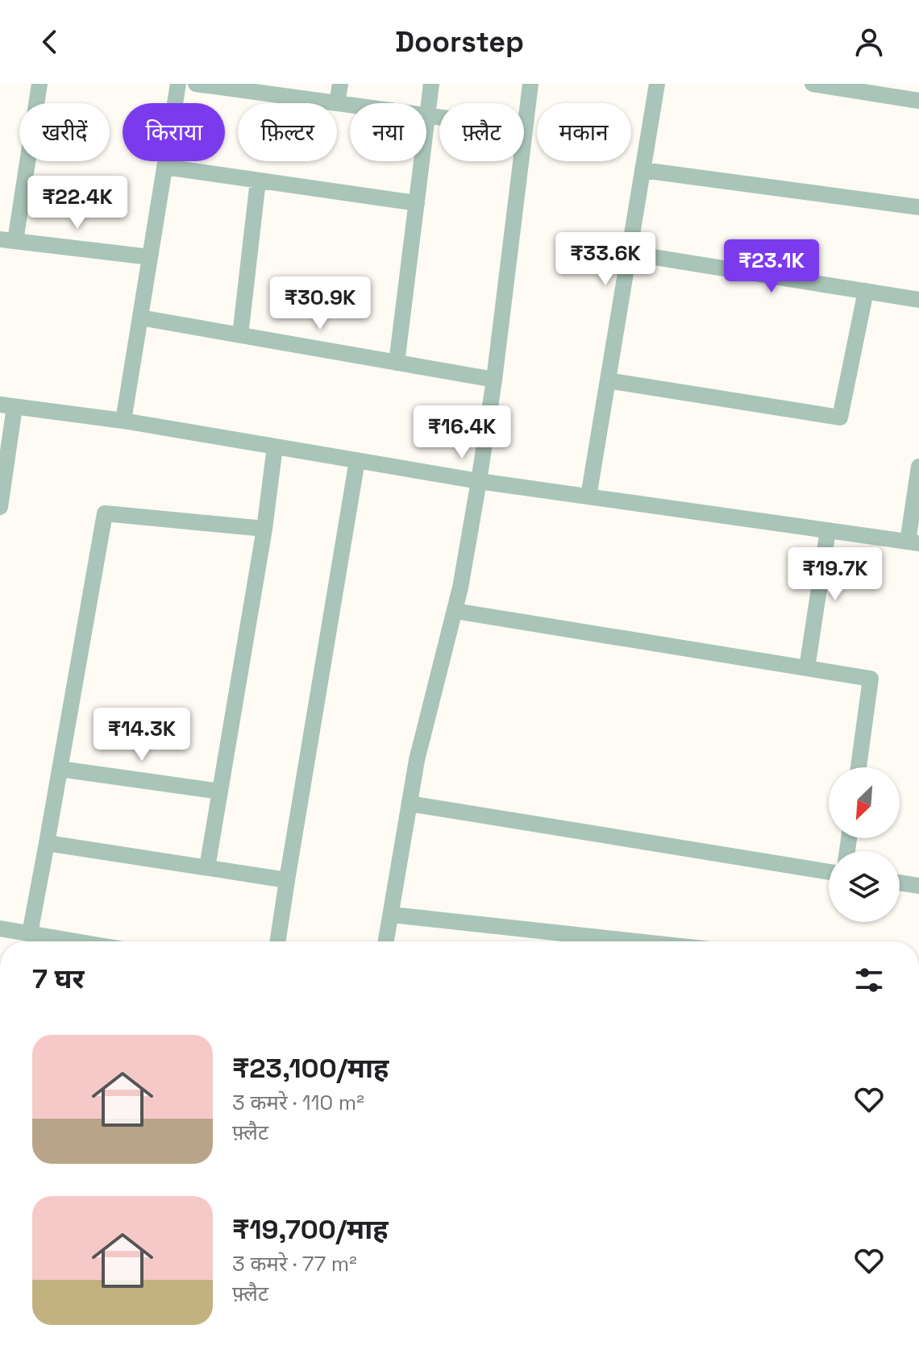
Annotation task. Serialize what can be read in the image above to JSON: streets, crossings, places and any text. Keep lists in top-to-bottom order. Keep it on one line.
{"north":"bottom left","page":{"header":"Doorstep","chip":["खरीदें","किराया","फ़िल्टर","नया","फ़्लैट","मकान"],"price":["₹22.4K","₹33.6K","₹23.1K","₹30.9K","₹16.4K","₹19.7K","₹14.3K"],"heading":"7 घर","list":[{"name":"₹23,100/माह","note":"3 कमरे · 110 m² · फ़्लैट"},{"name":"₹19,700/माह","note":"3 कमरे · 77 m² · फ़्लैट"}]}}
